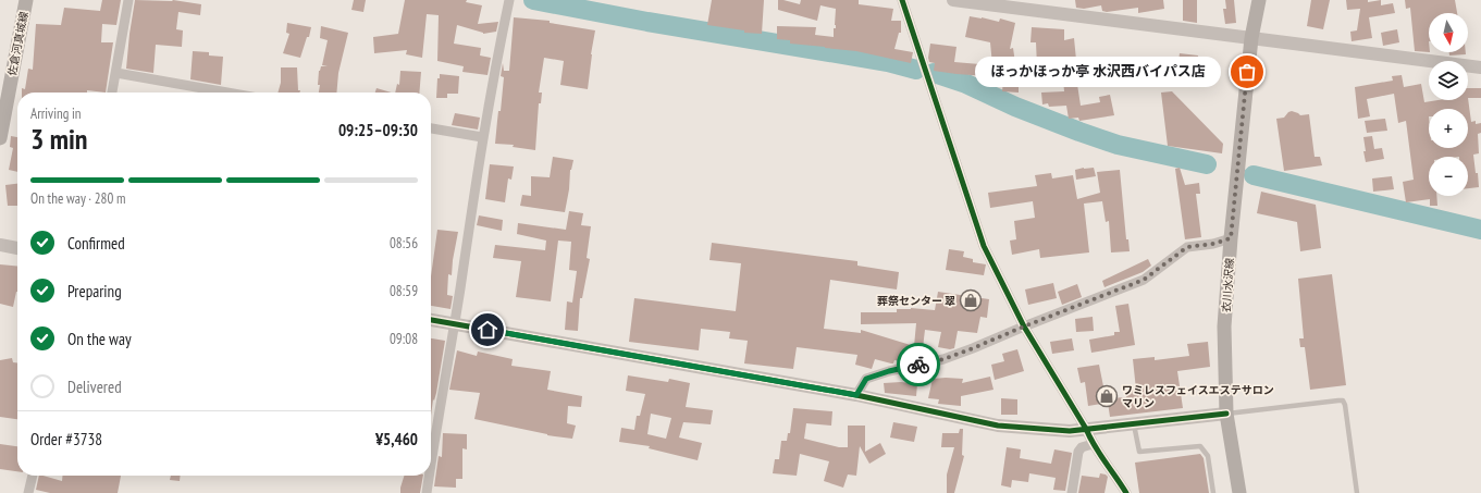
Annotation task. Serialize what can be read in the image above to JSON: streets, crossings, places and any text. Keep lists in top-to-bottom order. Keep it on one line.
{"streets":{"main road":["佐倉河真城線","衣川水沢線"]},"places":{"other":["ほっかほっか亭 水沢西バイパス店"],"shop":["葬祭センター 翠","ワミレスフェイスエステサロン マリン"]},"north":"bottom","page":{"map_buttons":["+","−"],"bubble":"ほっかほっか亭 水沢西バイパス店","heading":["3 min","Arriving in","09:25–09:30"],"panel":["Order #3738","¥5,460"],"bar":"On the way · 280 m","list":[["Confirmed","08:56"],["Preparing","08:59"],["On the way","09:08"],"Delivered"]}}
